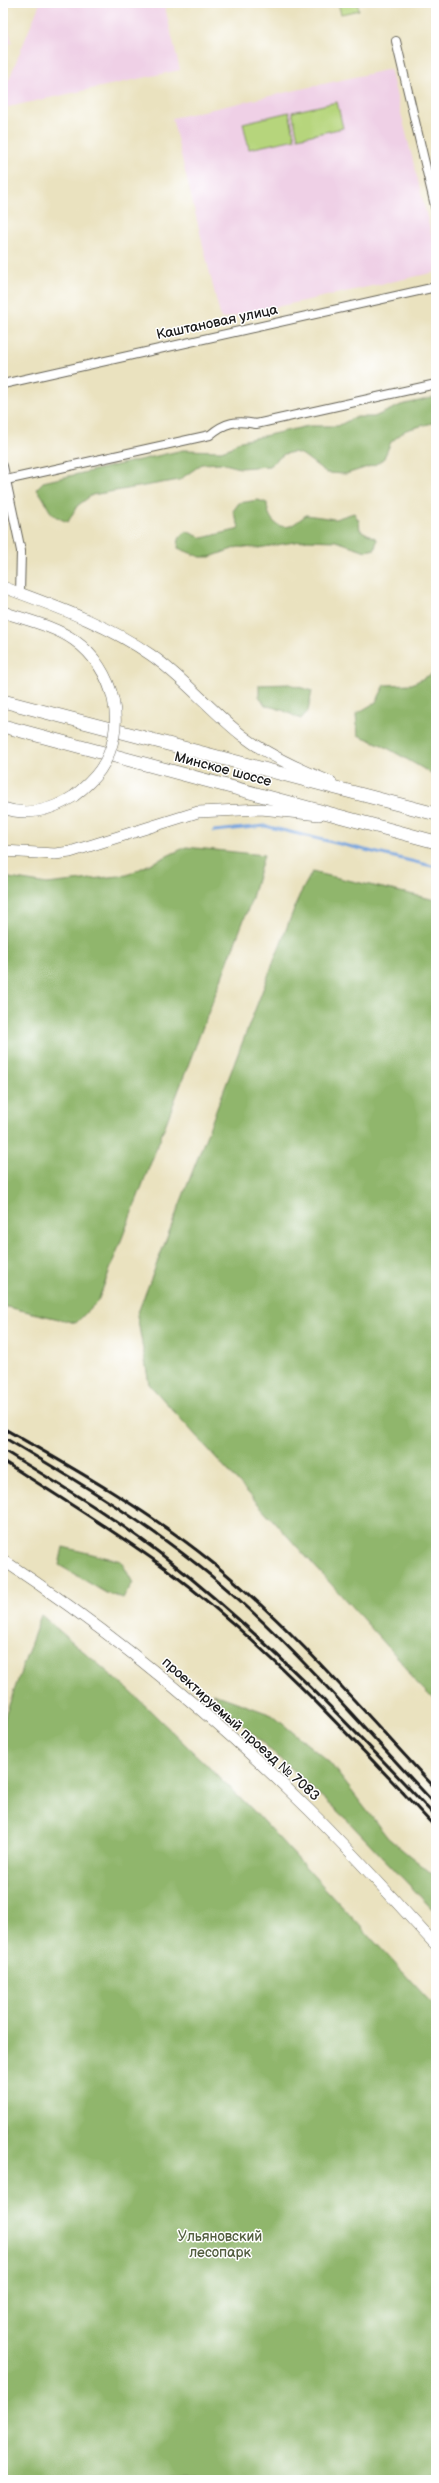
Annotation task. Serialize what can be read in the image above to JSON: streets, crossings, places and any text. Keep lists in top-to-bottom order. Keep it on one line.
{"streets":{"highway":["Минское шоссе"],"main road":["проектируемый проезд № 7083"],"street":["Каштановая улица"]},"parks":["Ульяновский лесопарк"]}
